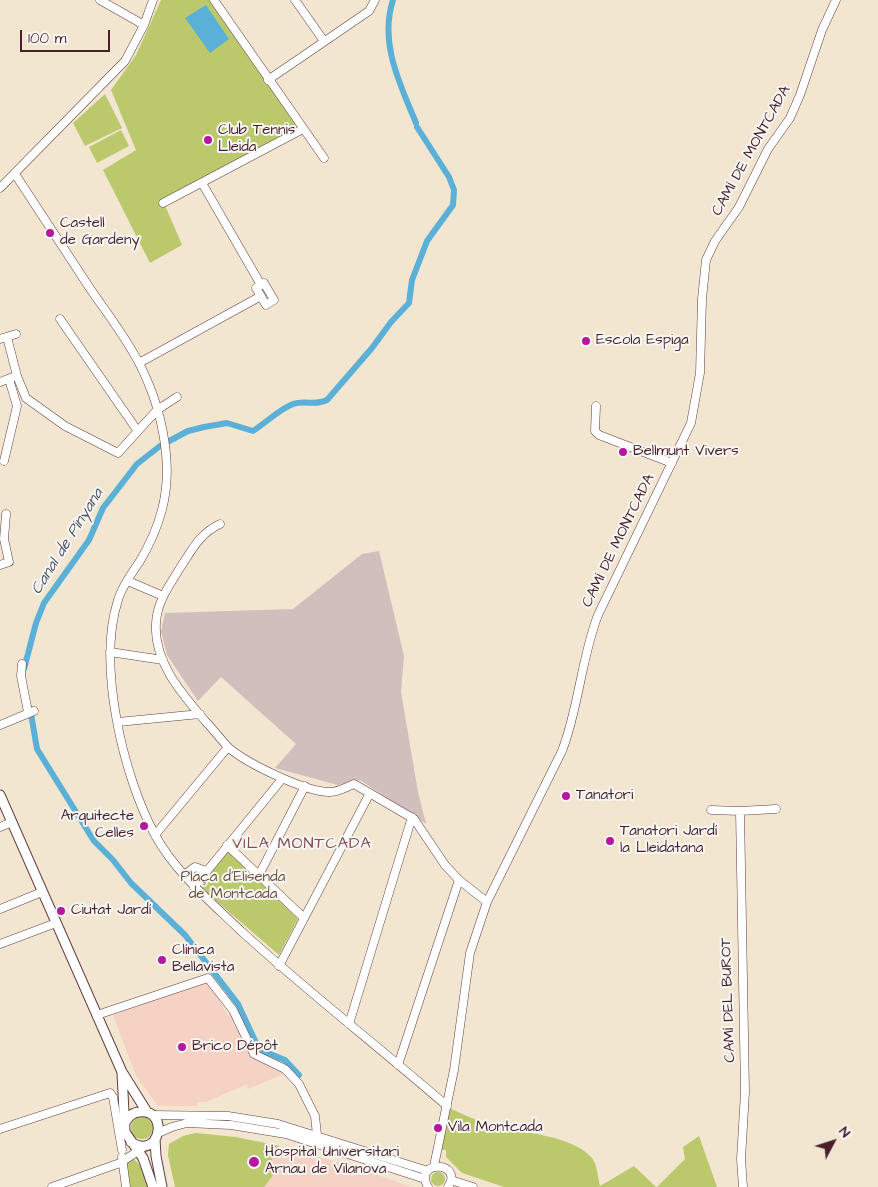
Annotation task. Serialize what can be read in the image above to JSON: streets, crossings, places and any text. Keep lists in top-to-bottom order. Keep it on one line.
{"streets":{"street":["CAMÍ DE MONTCADA","CAMÍ DEL BUROT"]},"districts":["VILA MONTCADA"],"water":["Canal de Pinyana"],"parks":["Plaça d'Elisenda de Montcada"],"places":["Club Tennis Lleida","Castell de Gardeny","Escola Espiga","Bellmunt Vivers","Tanatori","Arquitecte Celles","Tanatori Jardí la Lleidatana","Ciutat Jardí","Clínica Bellavista","Brico Dépôt","Vila Montcada","Hospital Universitari Arnau de Vilanova"],"scale_bar":"100 m","north":"top right"}
